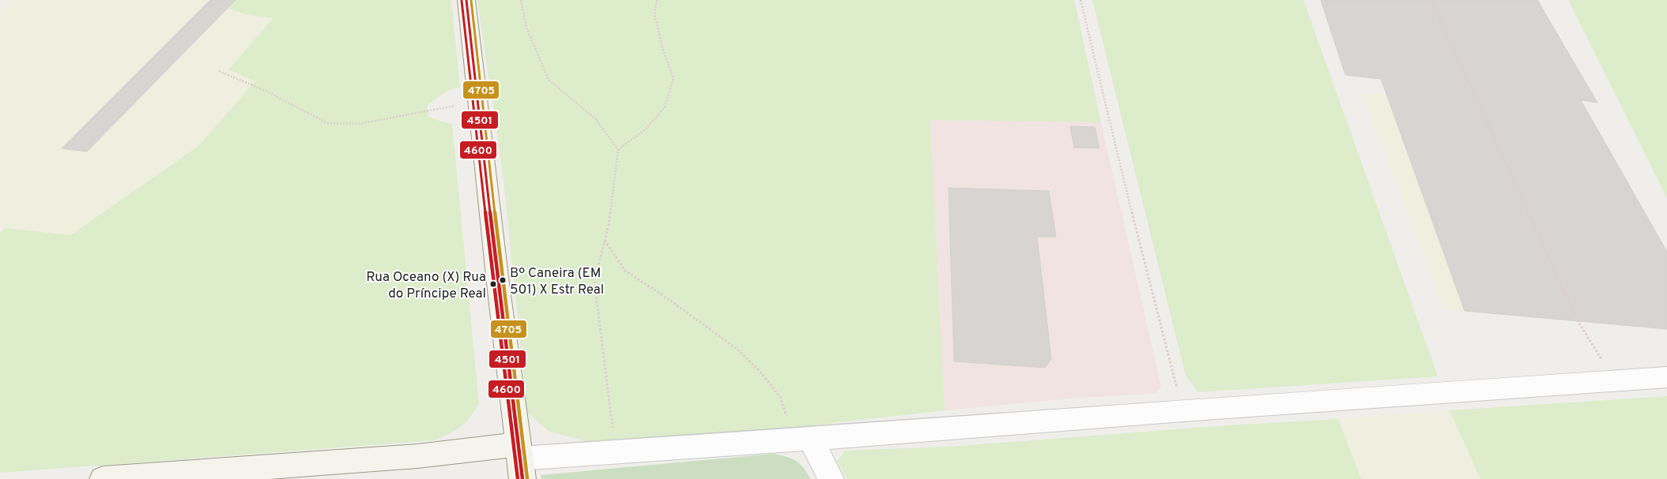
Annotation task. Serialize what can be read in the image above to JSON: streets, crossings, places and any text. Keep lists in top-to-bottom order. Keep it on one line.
{"places":["Bº Caneira (EM 501) X Estr Real","Rua Oceano (X) Rua do Príncipe Real"],"lines":["transit line 4501","transit line 4705","transit line 4600"]}
